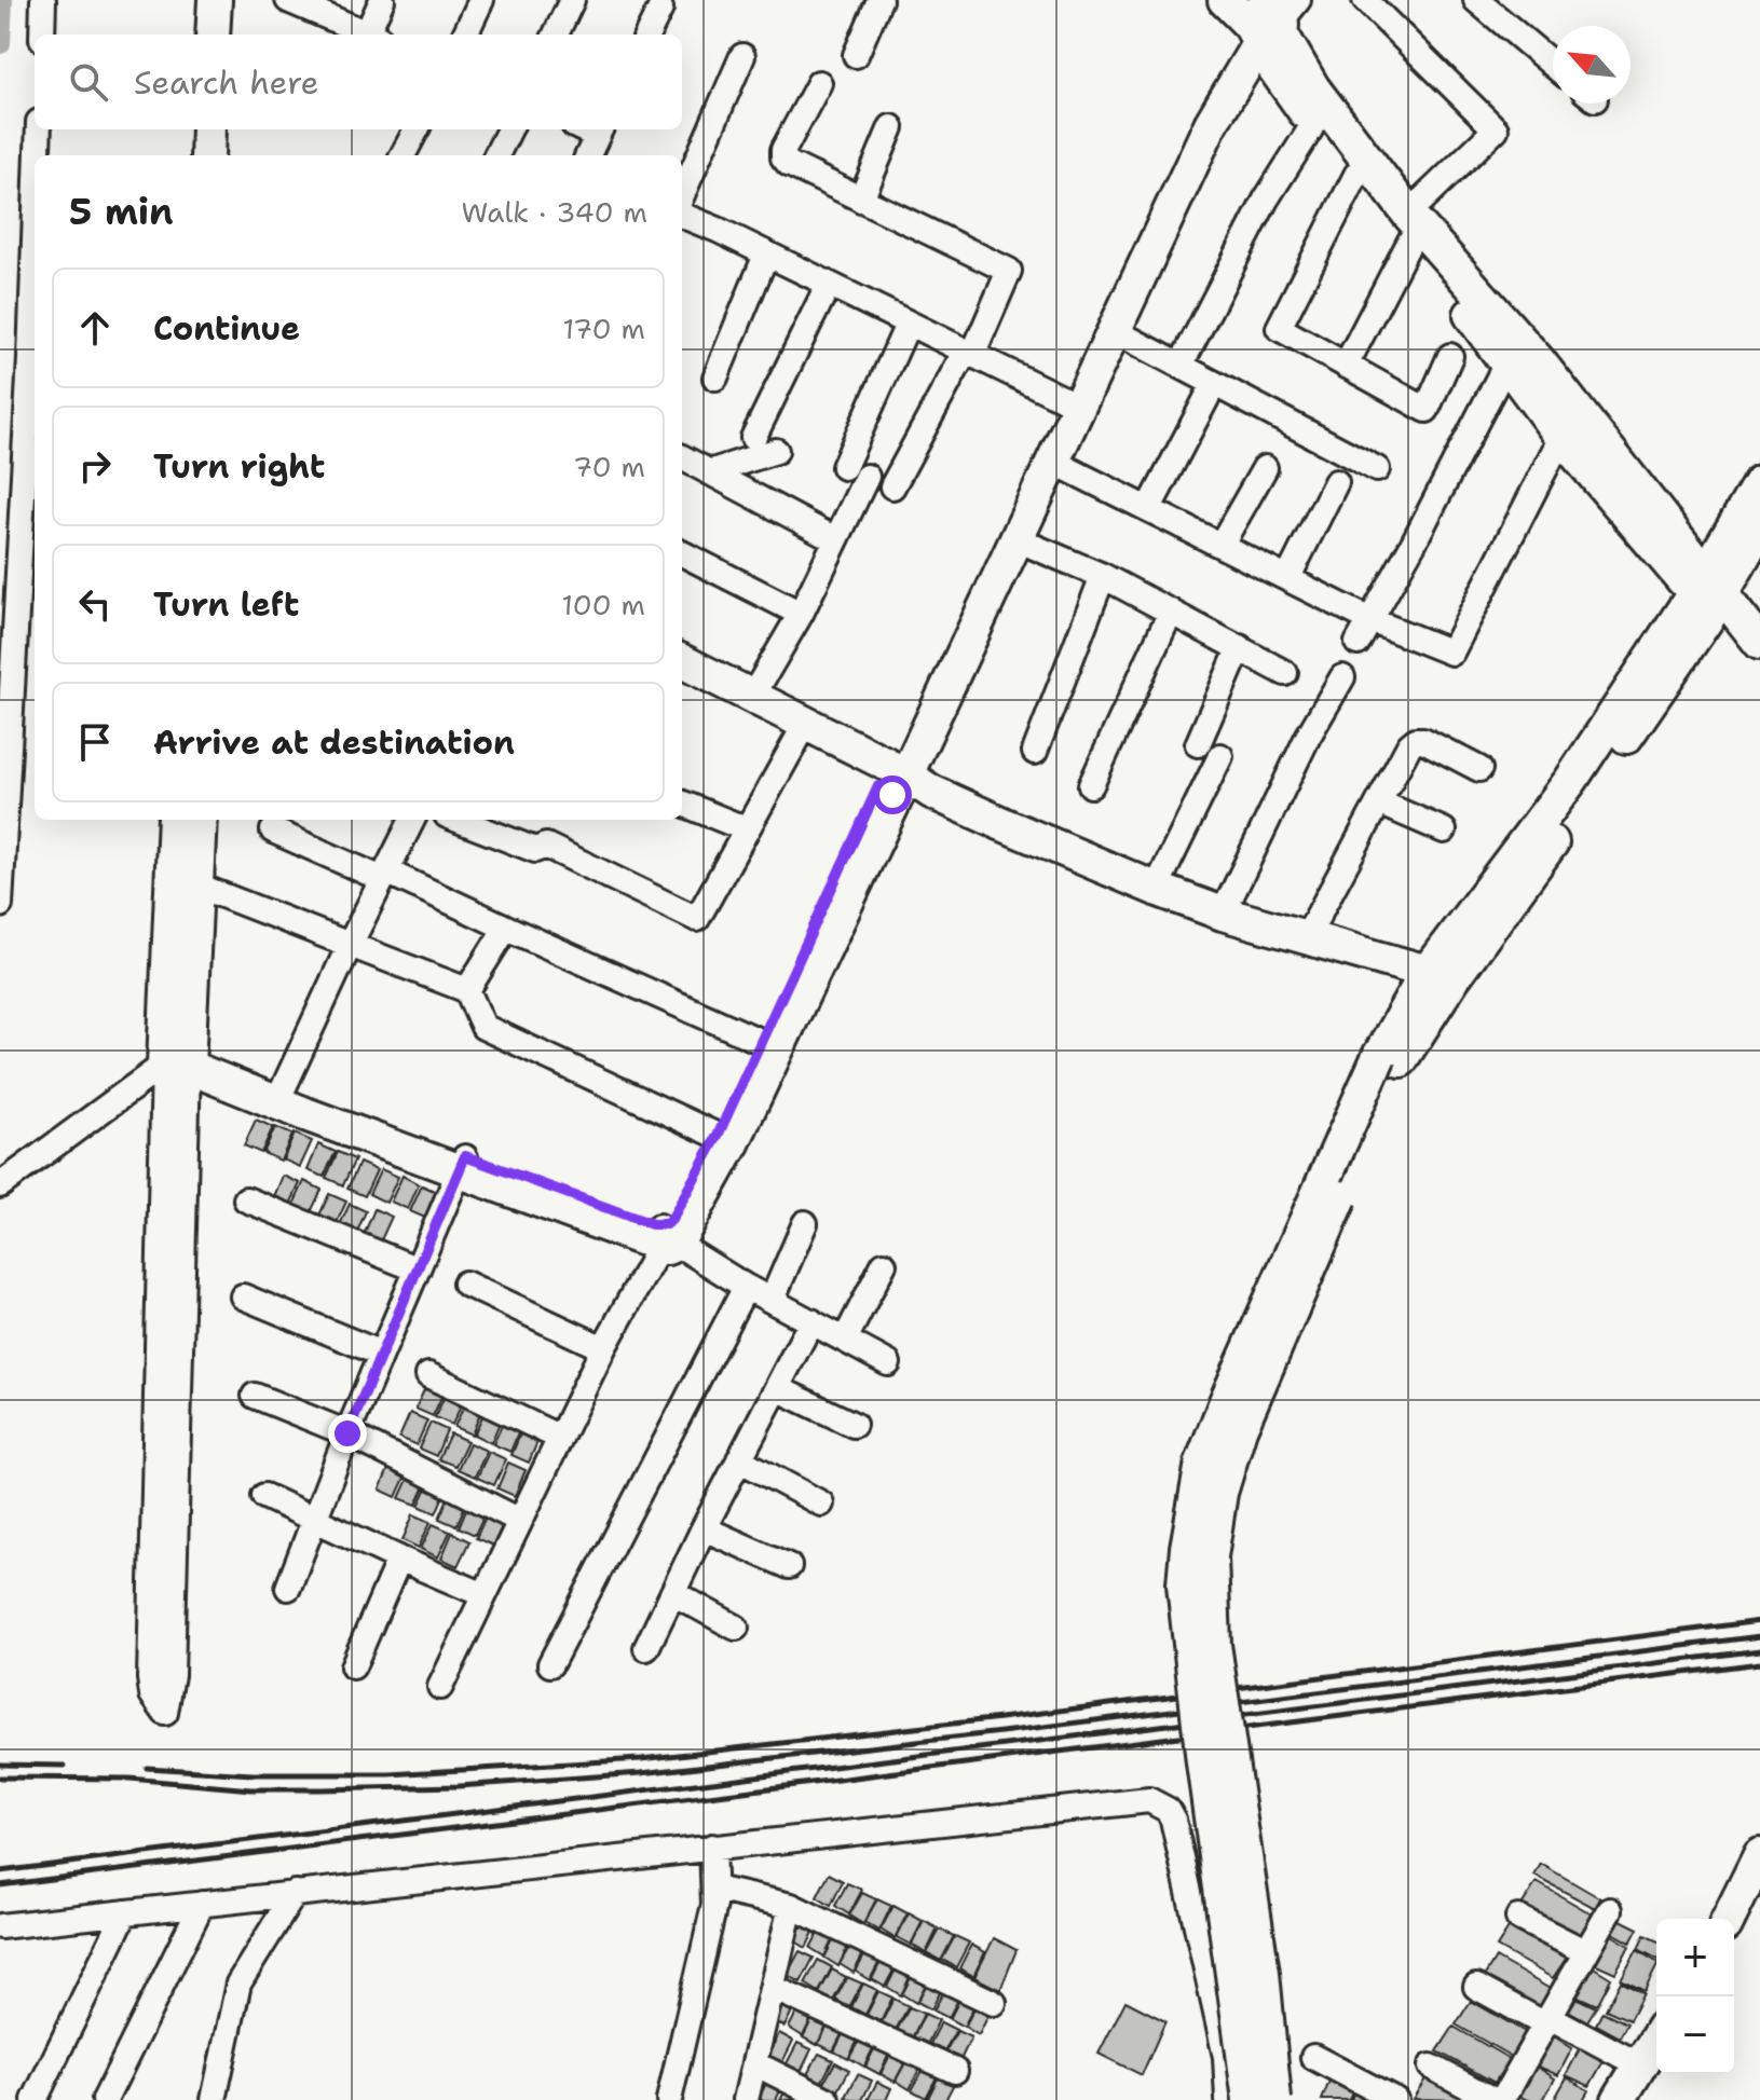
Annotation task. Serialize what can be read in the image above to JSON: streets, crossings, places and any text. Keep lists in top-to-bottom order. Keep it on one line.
{"north":"top left","page":{"search":"Search here","heading":["5 min","Walk · 340 m"],"list":[["Continue","170 m"],["Turn right","70 m"],["Turn left","100 m"],"Arrive at destination"],"map_buttons":["+","−"]}}
